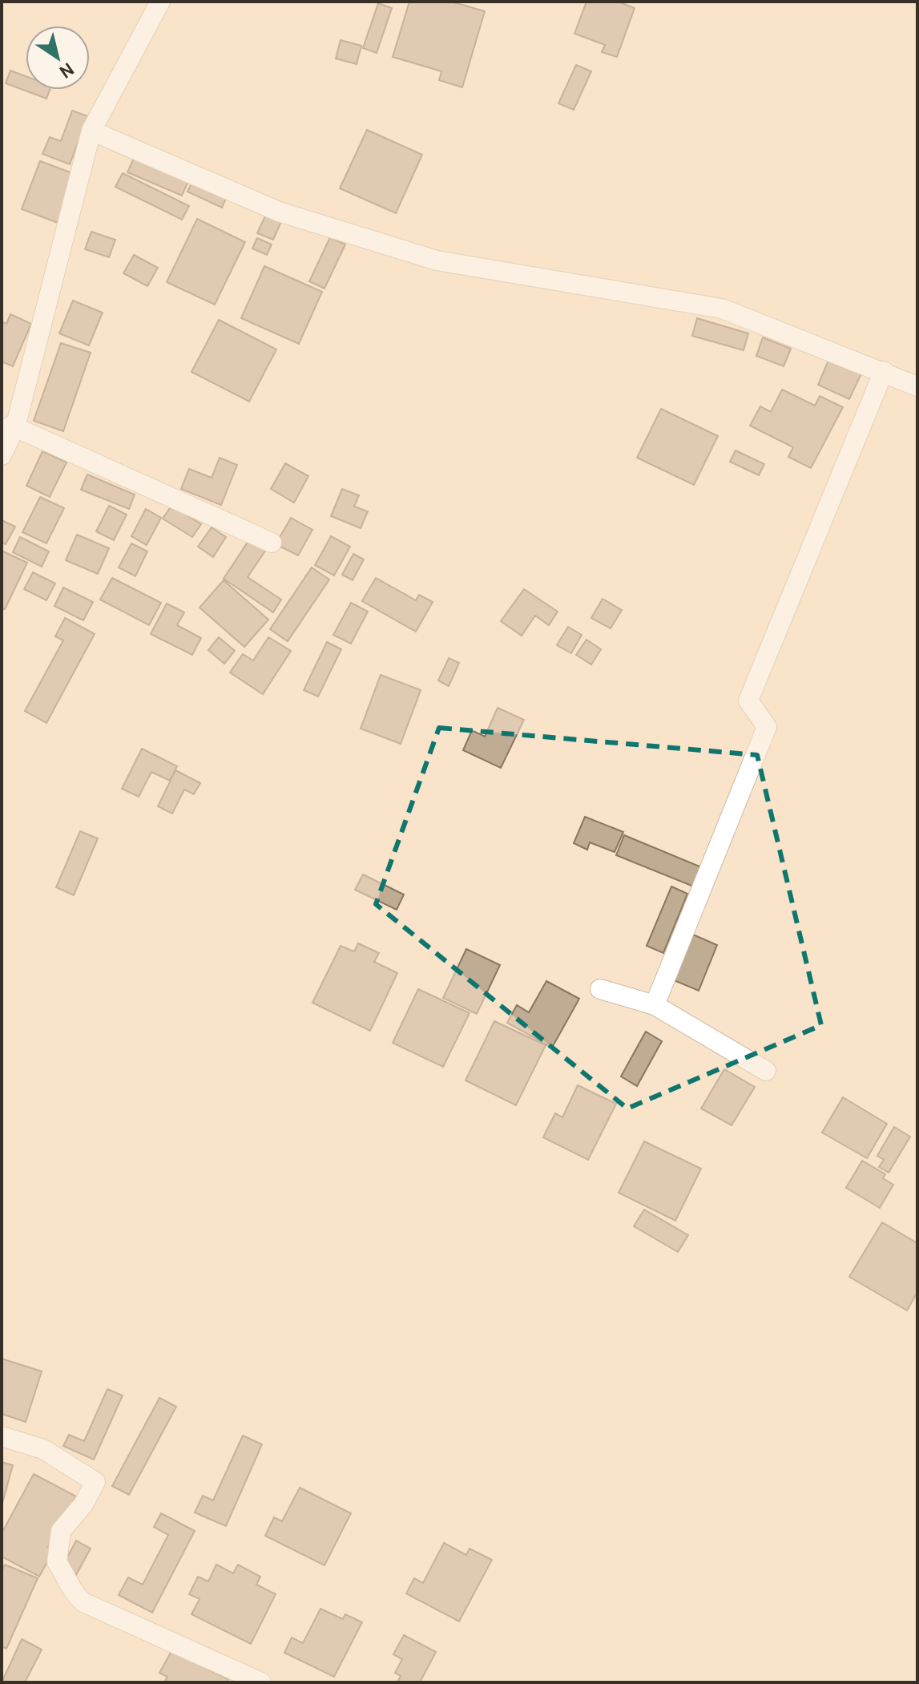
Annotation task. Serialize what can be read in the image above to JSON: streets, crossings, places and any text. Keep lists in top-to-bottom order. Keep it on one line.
{"north":"bottom right"}
